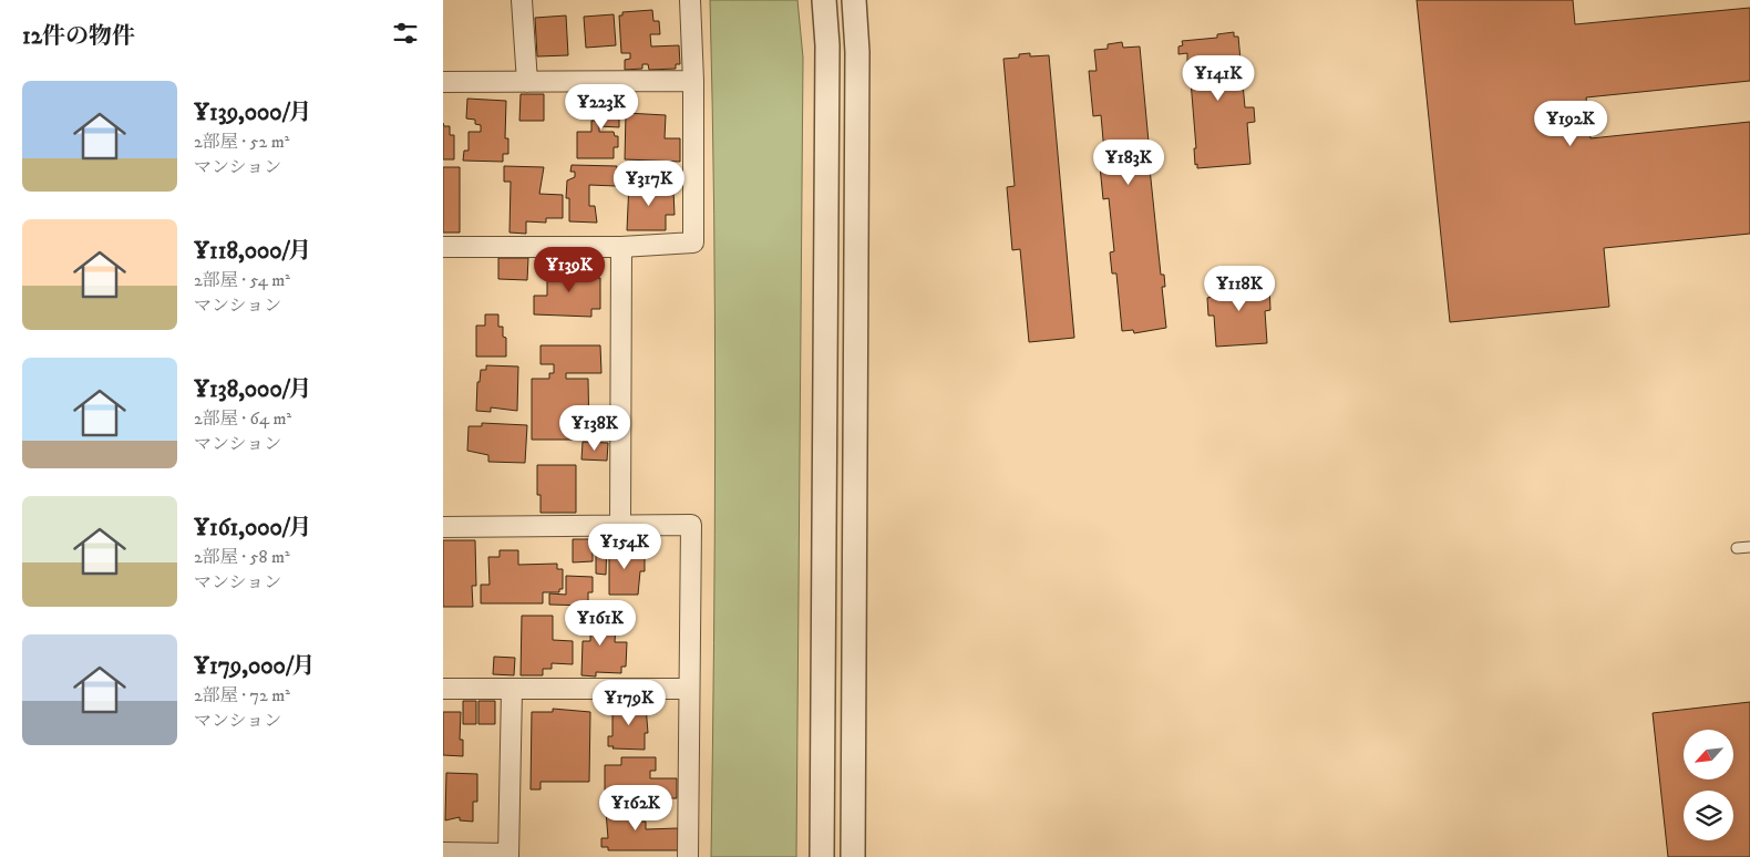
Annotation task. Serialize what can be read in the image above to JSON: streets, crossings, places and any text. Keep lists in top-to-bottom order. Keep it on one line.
{"north":"bottom left","page":{"heading":"12件の物件","price":["¥141K","¥223K","¥192K","¥183K","¥317K","¥139K","¥118K","¥138K","¥154K","¥161K","¥179K","¥162K"],"list":[{"name":"¥139,000/月","note":"2部屋 · 52 m² · マンション"},{"name":"¥118,000/月","note":"2部屋 · 54 m² · マンション"},{"name":"¥138,000/月","note":"2部屋 · 64 m² · マンション"},{"name":"¥161,000/月","note":"2部屋 · 58 m² · マンション"},{"name":"¥179,000/月","note":"2部屋 · 72 m² · マンション"}]}}
